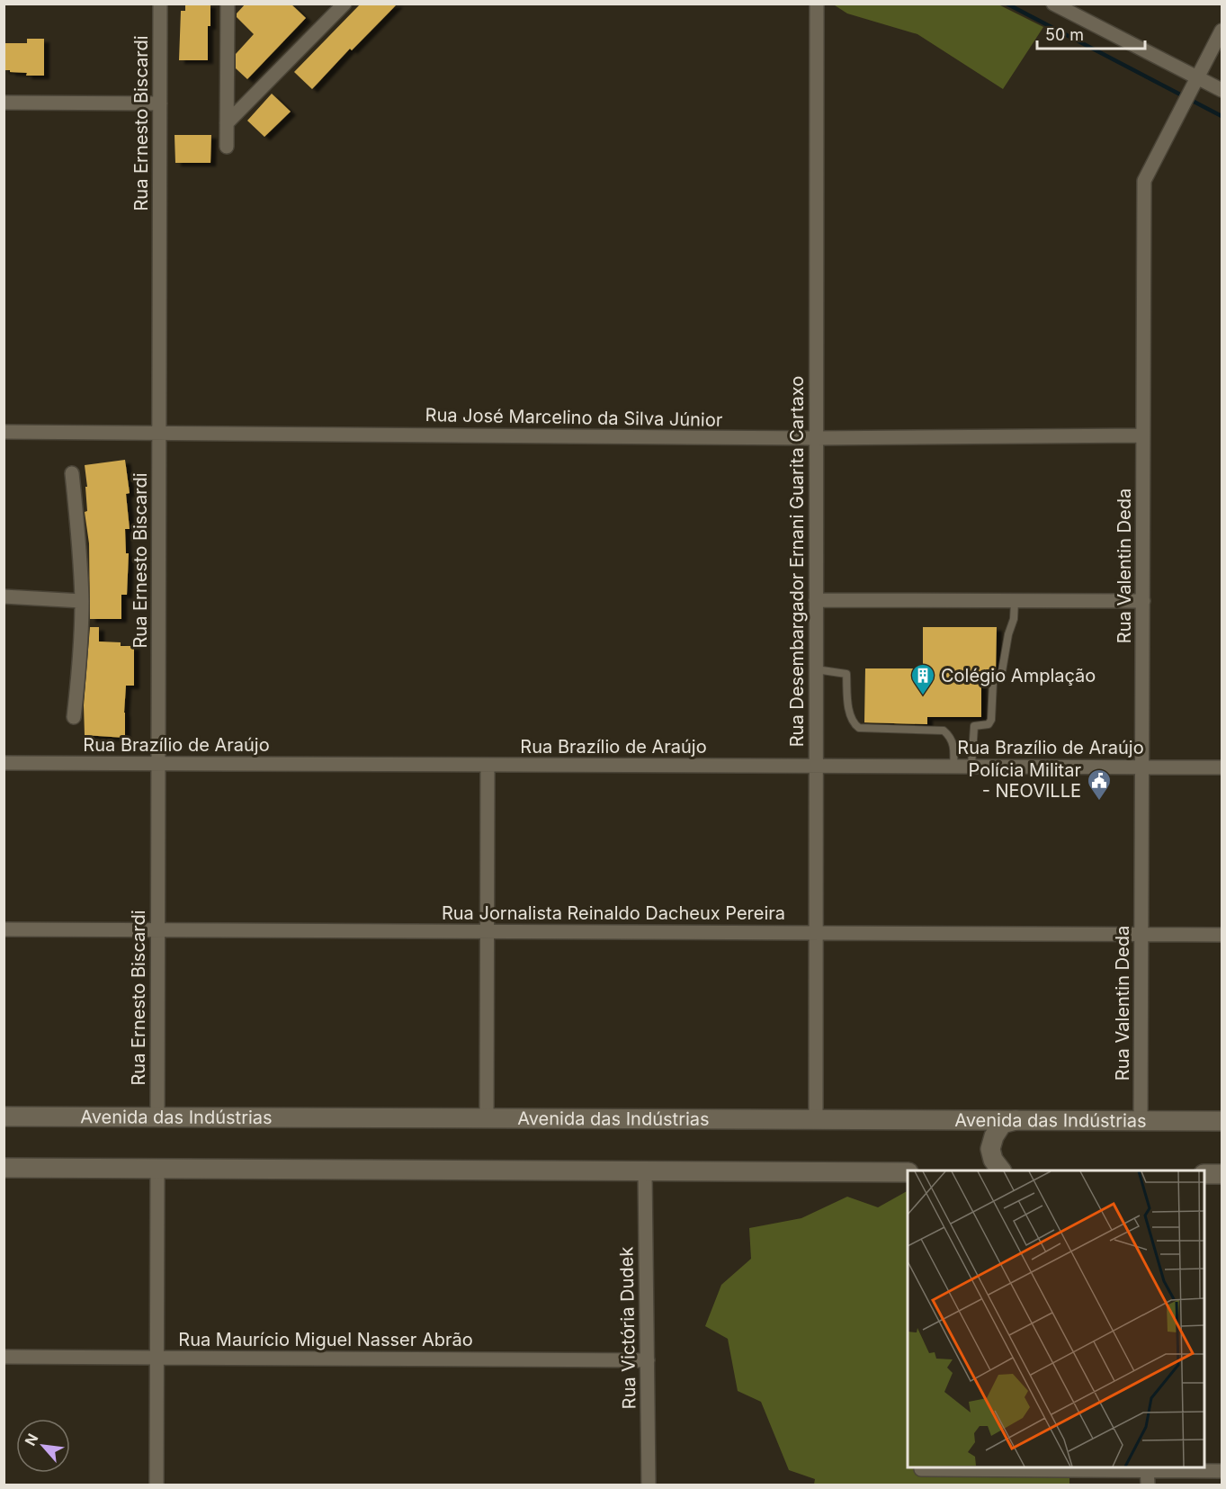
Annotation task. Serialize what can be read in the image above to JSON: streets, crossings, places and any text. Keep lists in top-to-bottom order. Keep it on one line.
{"streets":{"main road":["Avenida das Indústrias"],"street":["Rua Ernesto Biscardi","Rua José Marcelino da Silva Júnior","Rua Desembargador Ernani Guarita Cartaxo","Rua Valentin Deda","Rua Brazílio de Araújo","Rua Jornalista Reinaldo Dacheux Pereira","Rua Victória Dudek","Rua Maurício Miguel Nasser Abrão"]},"crossings":[["Rua Ernesto Biscardi","Rua José Marcelino da Silva Júnior"],["Rua Ernesto Biscardi","Rua Brazílio de Araújo"],["Rua Ernesto Biscardi","Rua Jornalista Reinaldo Dacheux Pereira"],["Rua Ernesto Biscardi","Avenida das Indústrias"],["Rua José Marcelino da Silva Júnior","Rua Desembargador Ernani Guarita Cartaxo"],["Rua José Marcelino da Silva Júnior","Rua Valentin Deda"],["Rua Desembargador Ernani Guarita Cartaxo","Rua Brazílio de Araújo"],["Rua Desembargador Ernani Guarita Cartaxo","Rua Jornalista Reinaldo Dacheux Pereira"],["Rua Desembargador Ernani Guarita Cartaxo","Avenida das Indústrias"],["Rua Valentin Deda","Rua Brazílio de Araújo"],["Rua Valentin Deda","Rua Jornalista Reinaldo Dacheux Pereira"],["Rua Valentin Deda","Avenida das Indústrias"],["Rua Victória Dudek","Rua Maurício Miguel Nasser Abrão"]],"places":{"building":["Colégio Amplação"],"public building":["Polícia Militar - NEOVILLE"]},"scale_bar":"50 m","north":"top left"}
